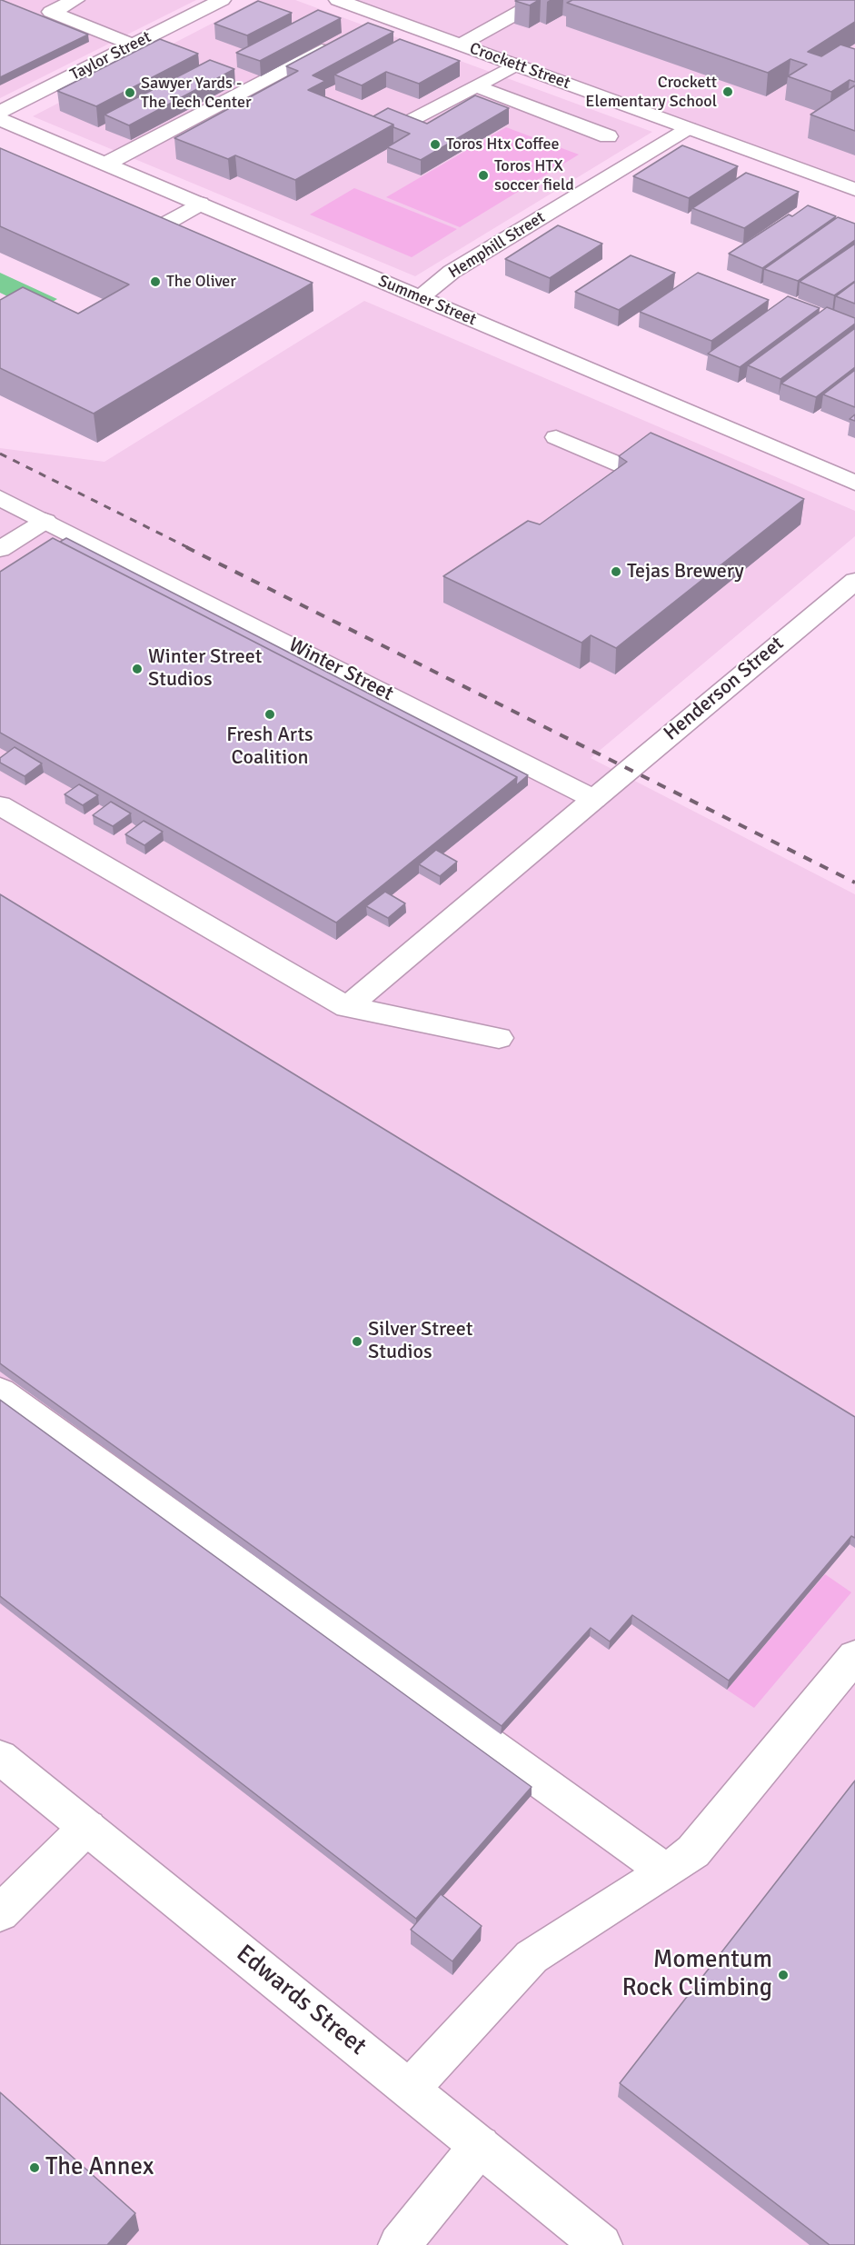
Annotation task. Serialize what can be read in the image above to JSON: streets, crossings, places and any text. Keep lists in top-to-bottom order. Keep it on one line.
{"streets":{"street":["Taylor Street","Crockett Street","Hemphill Street","Summer Street","Winter Street","Henderson Street","Edwards Street"]},"crossings":[["Crockett Street","Hemphill Street"],["Hemphill Street","Summer Street"],["Winter Street","Henderson Street"]],"places":["Crockett Elementary School","Sawyer Yards - The Tech Center","Toros Htx Coffee","Toros HTX soccer field","The Oliver","Tejas Brewery","Winter Street Studios","Fresh Arts Coalition","Silver Street Studios","Momentum Rock Climbing","The Annex"]}
